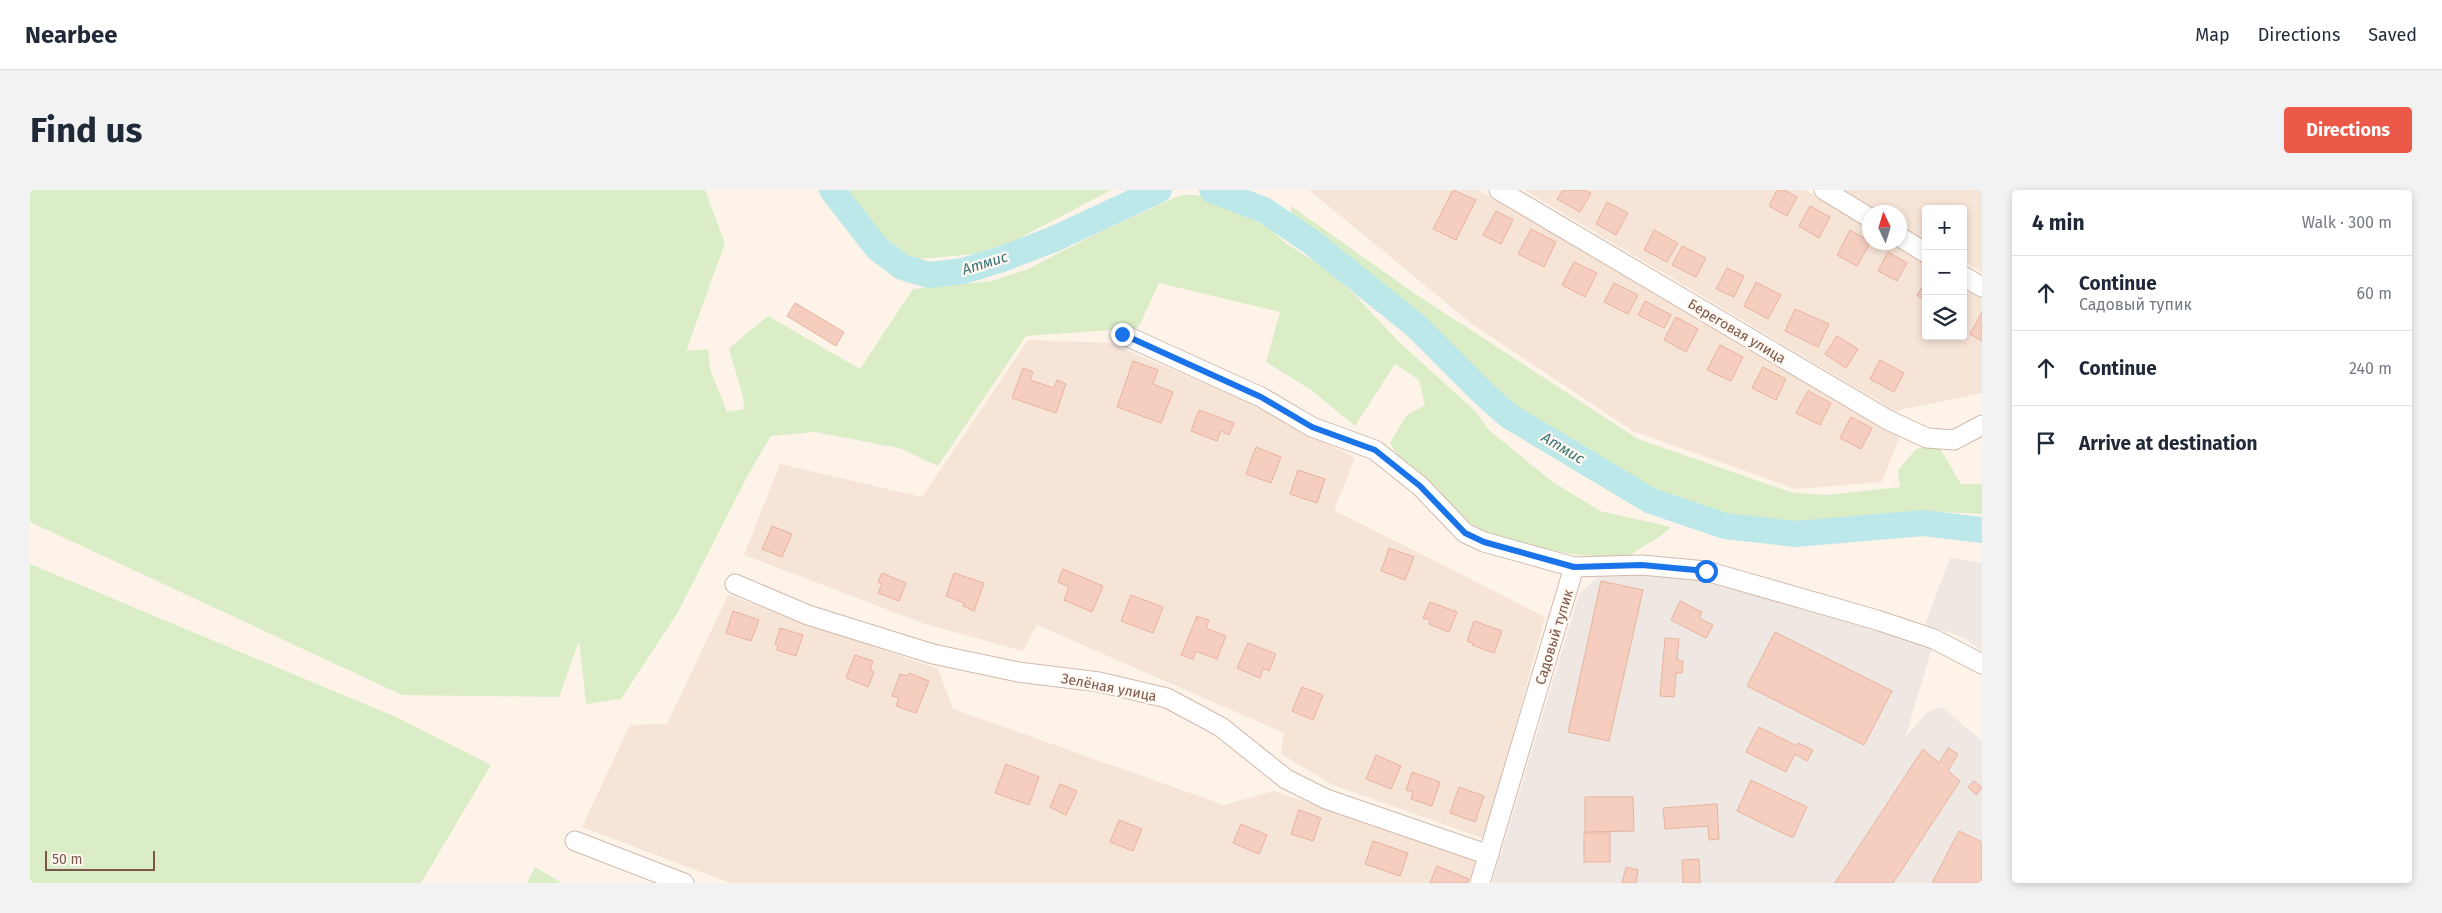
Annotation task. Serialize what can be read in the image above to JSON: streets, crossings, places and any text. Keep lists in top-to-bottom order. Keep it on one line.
{"streets":{"street":["Береговая улица","Садовый тупик","Зелёная улица"]},"crossings":[["Садовый тупик","Зелёная улица"]],"water":["Атмис"],"scale_bar":"50 m","north":"top","page":{"header":"Nearbee","nav":["Map","Directions","Saved"],"buttons":"Directions","title":"Find us","heading":["4 min","Walk · 300 m"],"map_buttons":["+","−"],"list":[["Continue","Садовый тупик","60 m"],["Continue","240 m"],"Arrive at destination"],"scale":"50 m"}}
